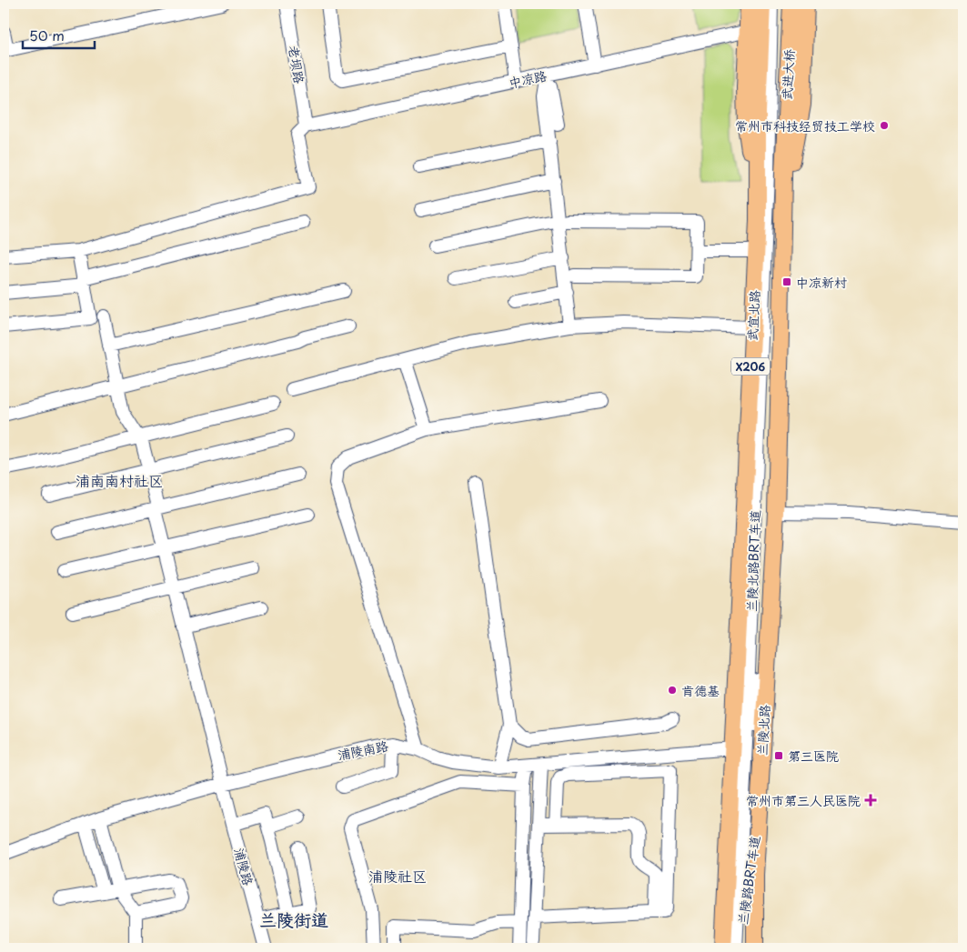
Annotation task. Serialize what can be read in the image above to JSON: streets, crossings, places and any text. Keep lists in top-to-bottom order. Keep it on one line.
{"streets":{"main road":["武进大桥","武宜北路","X206","兰陵北路"],"street":["老坝路","中凉路","兰陵北路BRT车道","浦陵南路","浦陵路","兰陵路BRT车道"]},"crossings":[["老坝路","中凉路"],["武进大桥","武宜北路"],["武进大桥","X206"],["武进大桥","兰陵北路BRT车道"],["武宜北路","X206"],["武宜北路","兰陵北路BRT车道"],["武宜北路","浦陵南路"],["X206","兰陵北路BRT车道"],["X206","兰陵北路"],["兰陵北路","兰陵路BRT车道"],["浦陵南路","浦陵路"]],"districts":["浦南南村社区","浦陵社区","兰陵街道"],"places":{"other":["常州市科技经贸技工学校","肯德基"],"transit":["中凉新村","第三医院"],"health":["常州市第三人民医院"]},"scale_bar":"50 m"}
